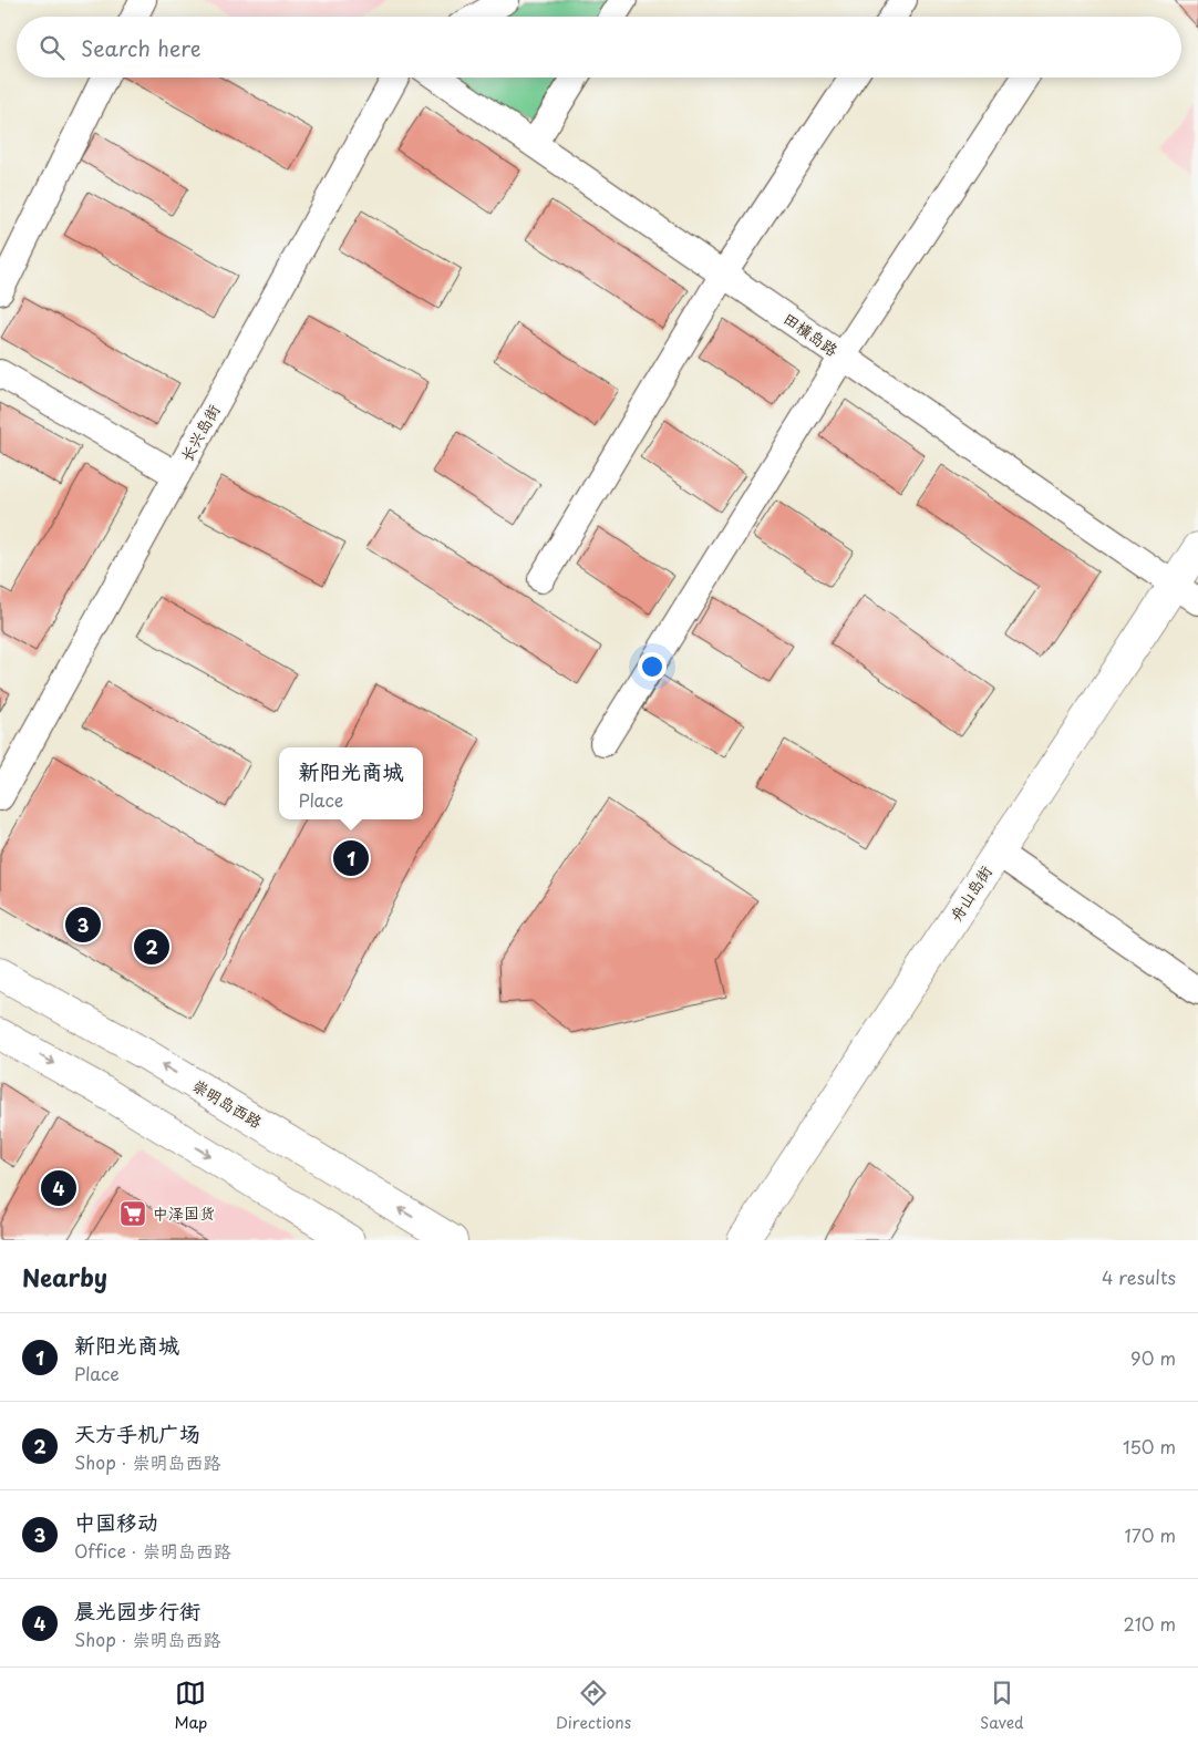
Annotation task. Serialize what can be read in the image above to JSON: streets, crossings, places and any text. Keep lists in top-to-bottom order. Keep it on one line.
{"streets":{"main road":["舟山岛街","崇明岛西路"],"street":["田横岛路","长兴岛街"]},"crossings":[["田横岛路","舟山岛街"]],"places":{"supermarket":["中泽国货"]},"page":{"search":"Search here","popup":["新阳光商城","Place"],"pins":["1","3","2","4"],"heading":["Nearby","4 results"],"list":[{"mark":"1","name":"新阳光商城","note":"Place","value":"90 m"},{"mark":"2","name":"天方手机广场","note":"Shop · 崇明岛西路","value":"150 m"},{"mark":"3","name":"中国移动","note":"Office · 崇明岛西路","value":"170 m"},{"mark":"4","name":"晨光园步行街","note":"Shop · 崇明岛西路","value":"210 m"}],"nav":["Map","Directions","Saved"]}}
